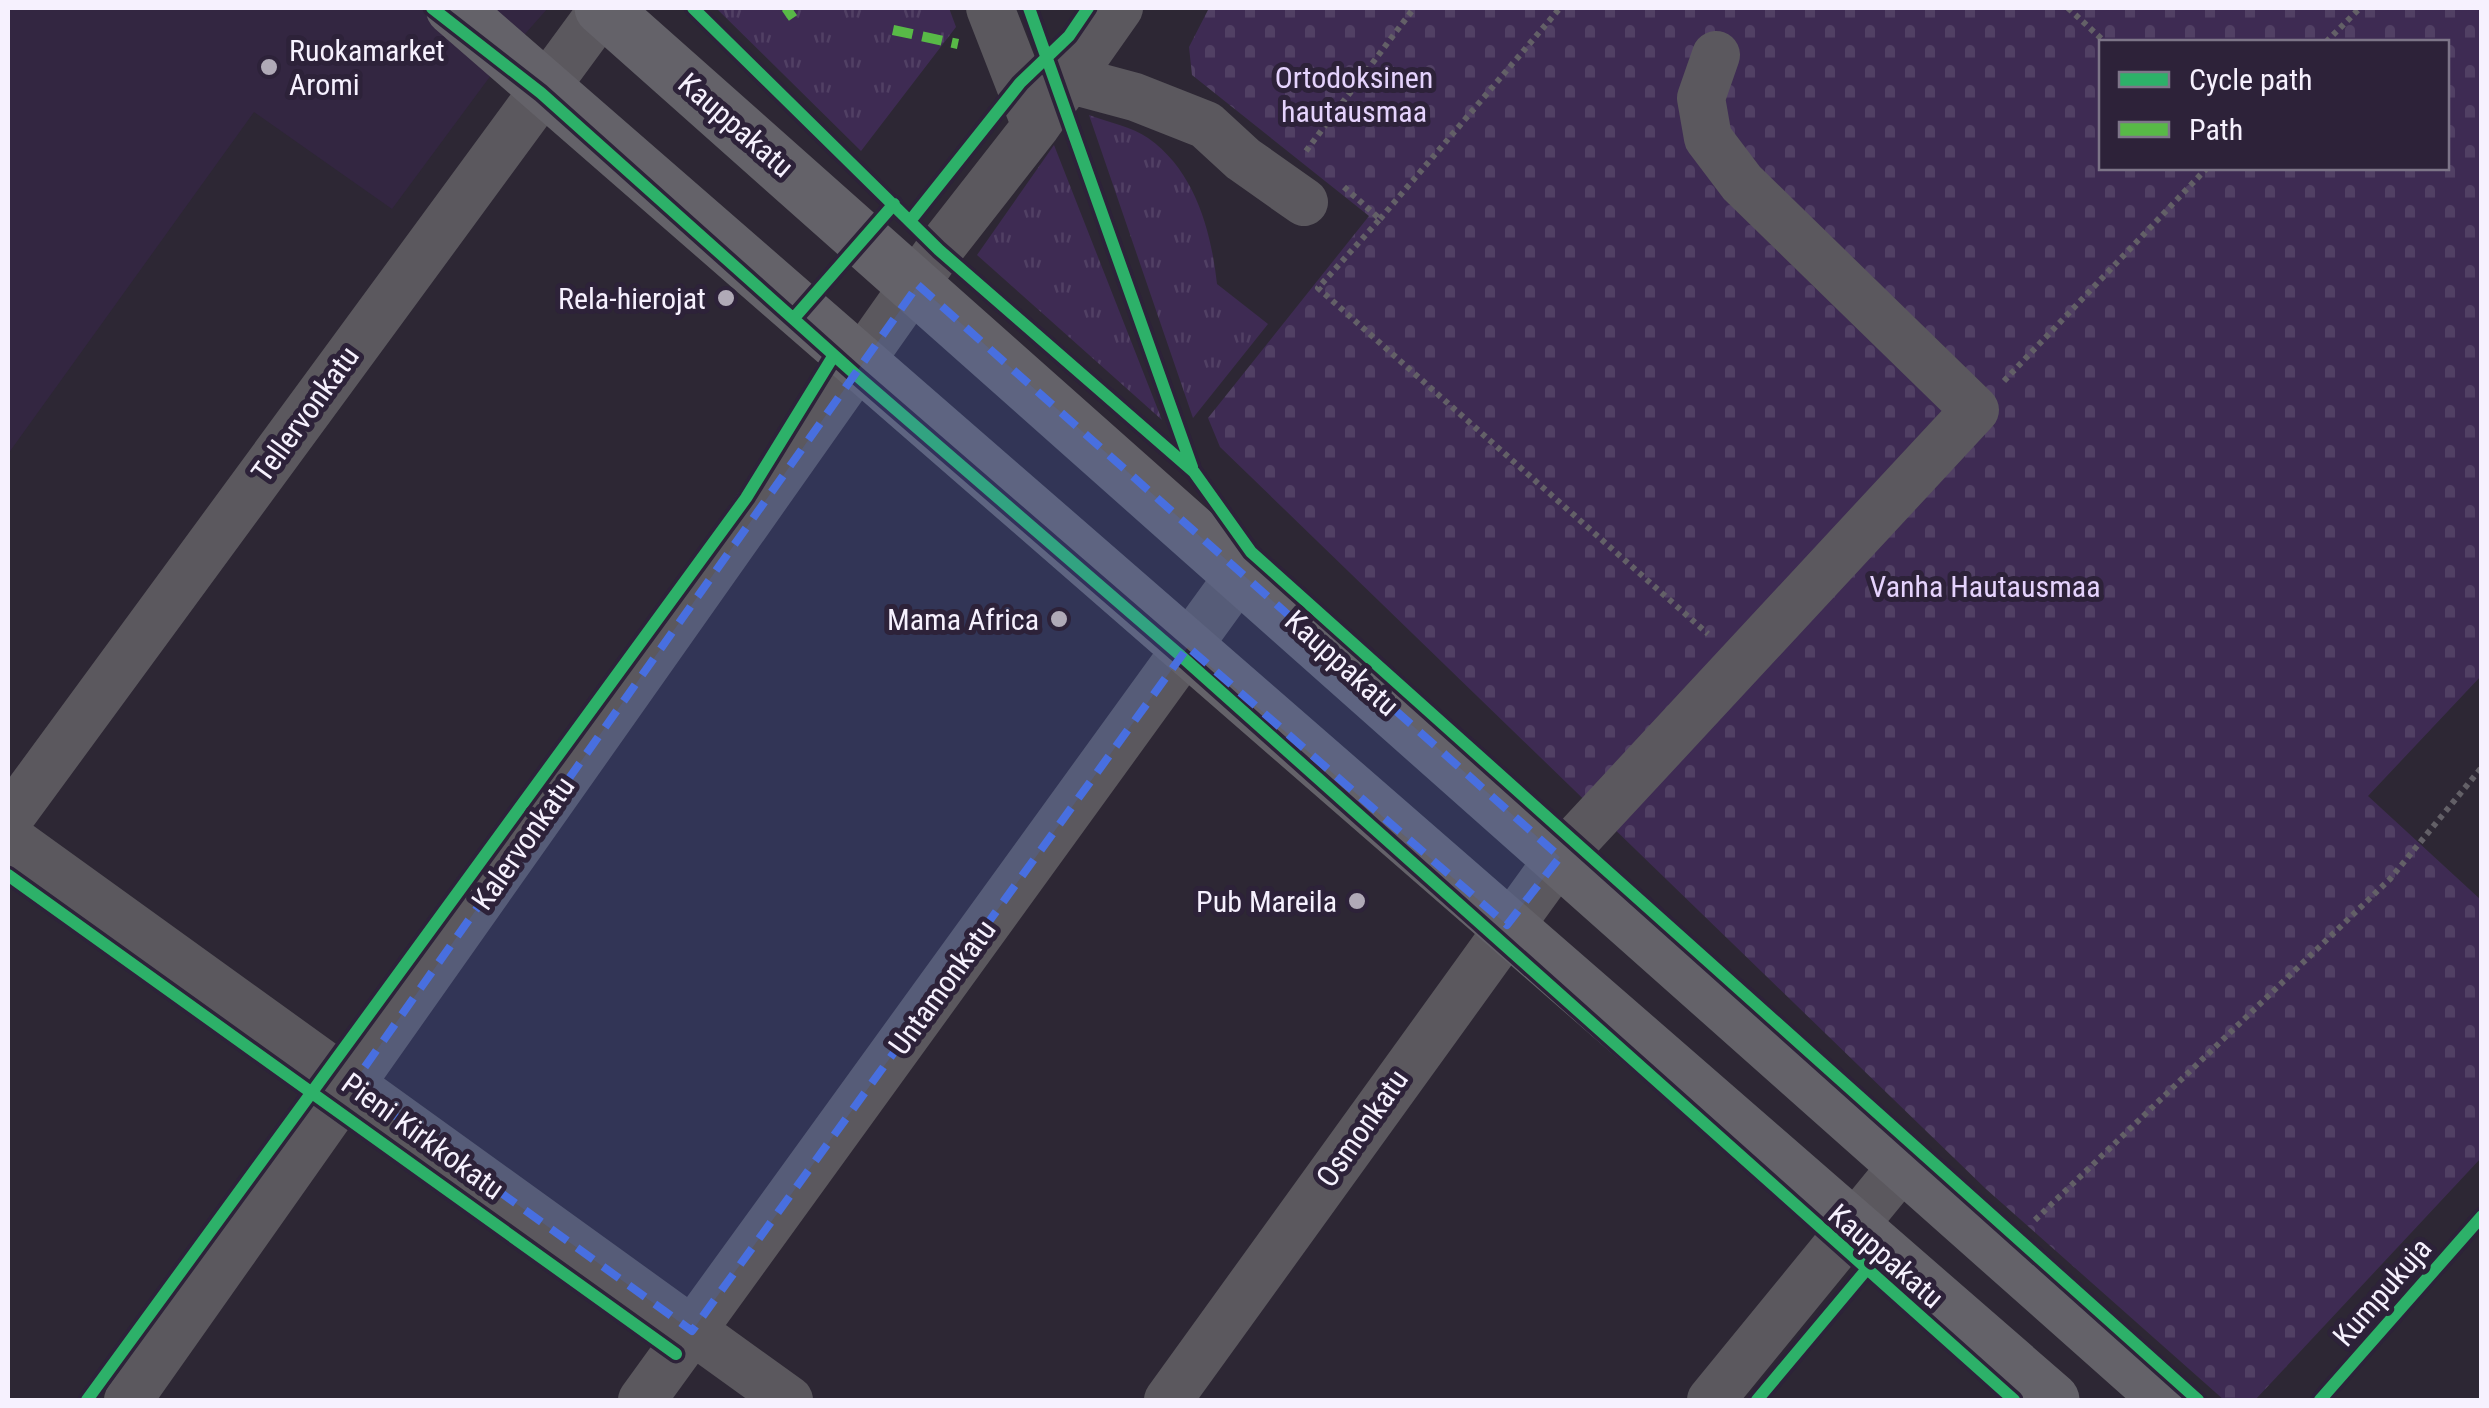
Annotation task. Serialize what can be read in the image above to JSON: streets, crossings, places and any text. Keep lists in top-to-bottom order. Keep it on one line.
{"streets":{"main road":["Kauppakatu"],"street":["Tellervonkatu","Kalervonkatu","Untamonkatu","Osmonkatu","Pieni Kirkkokatu"],"cycle path":["Kumpukuja"]},"crossings":[["Kauppakatu","Tellervonkatu"],["Kauppakatu","Kalervonkatu"],["Kauppakatu","Untamonkatu"],["Kauppakatu","Osmonkatu"],["Kalervonkatu","Pieni Kirkkokatu"],["Untamonkatu","Pieni Kirkkokatu"]],"parks":["Ortodoksinen hautausmaa","Vanha Hautausmaa"],"places":["Ruokamarket Aromi","Rela-hierojat","Mama Africa","Pub Mareila"],"legend":["Cycle path","Path"]}
